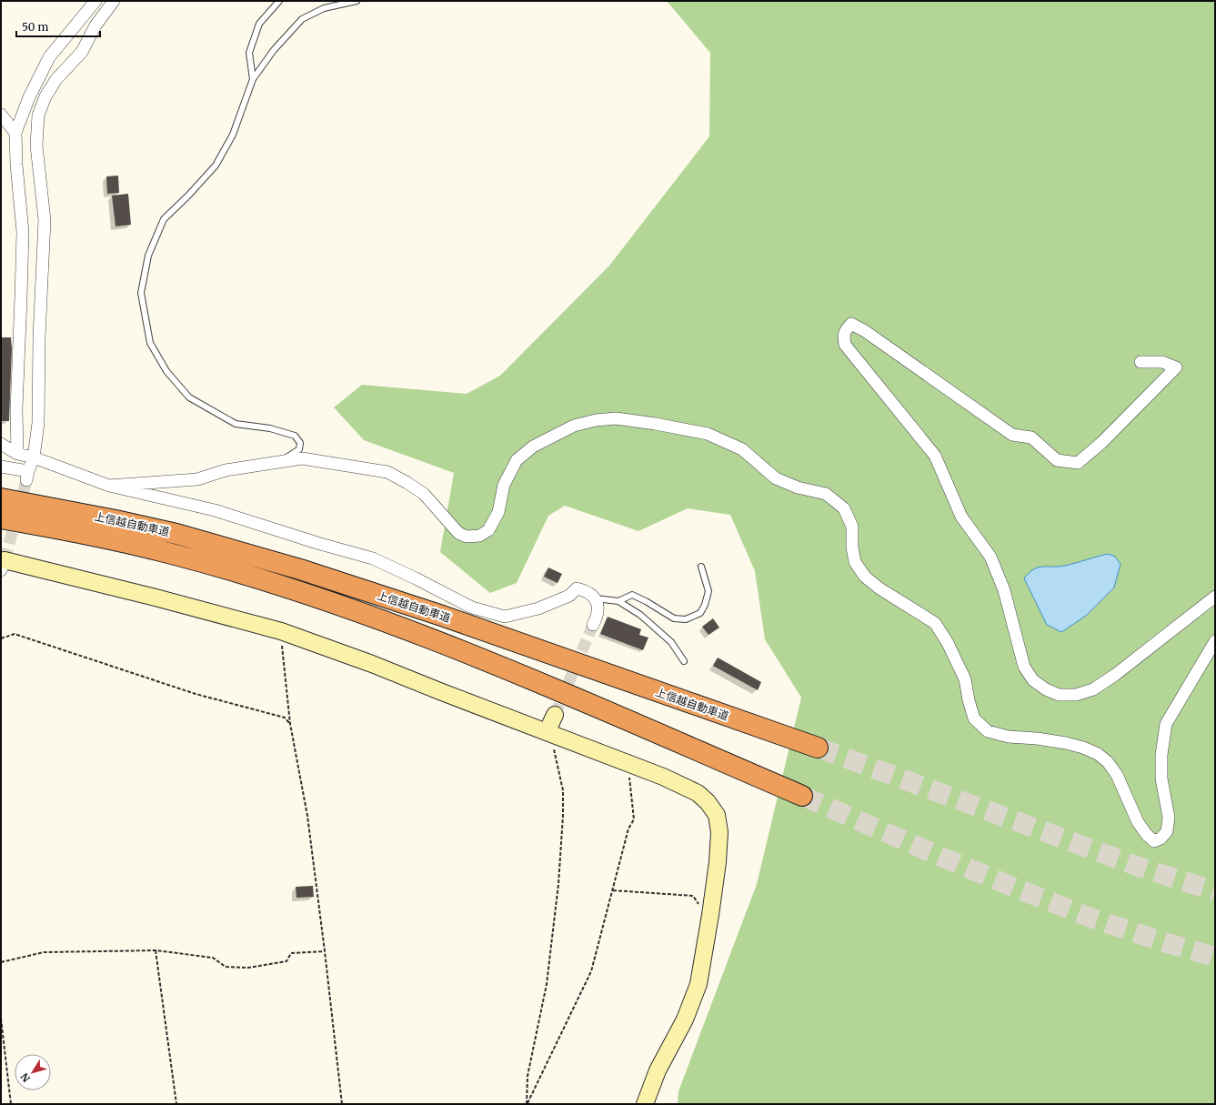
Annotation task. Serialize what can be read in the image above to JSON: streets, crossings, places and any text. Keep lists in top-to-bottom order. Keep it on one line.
{"streets":{"highway":["上信越自動車道"]},"scale_bar":"50 m","north":"bottom left"}
